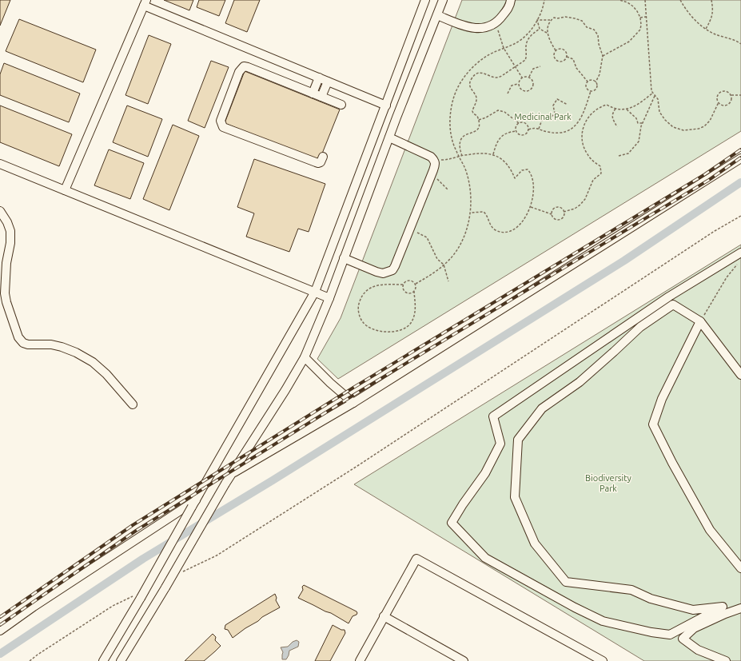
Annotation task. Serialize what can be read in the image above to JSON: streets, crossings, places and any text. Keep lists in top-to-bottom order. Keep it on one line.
{"parks":["Medicinal Park","Biodiversity Park"]}
